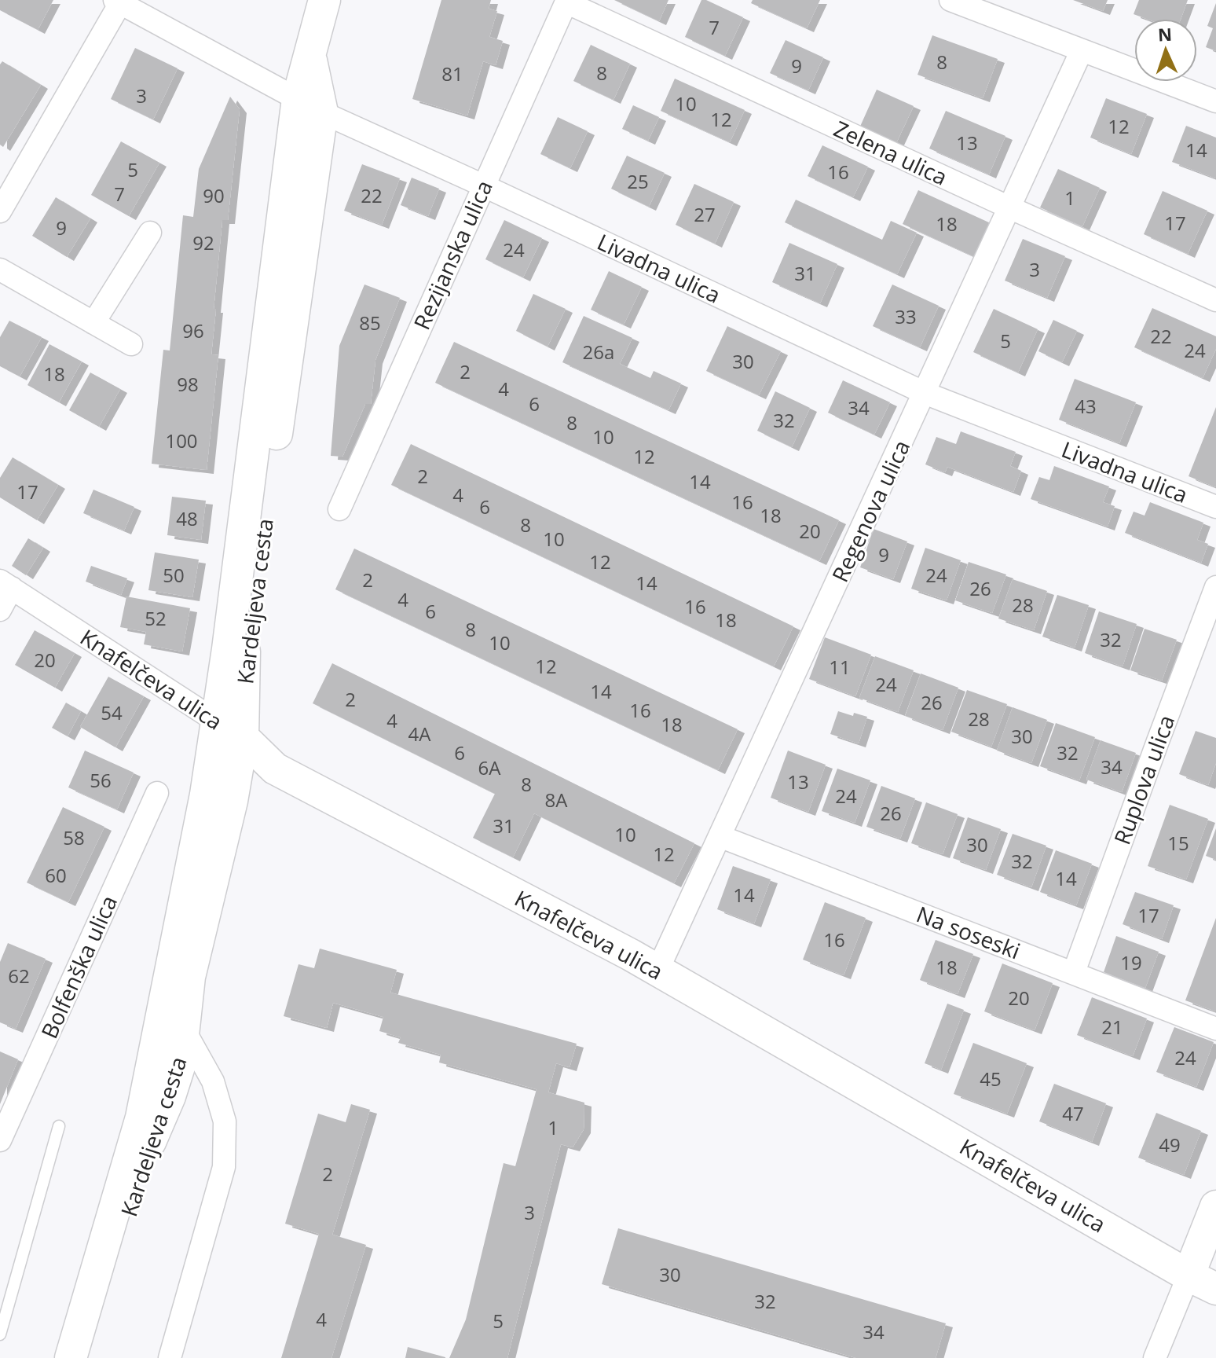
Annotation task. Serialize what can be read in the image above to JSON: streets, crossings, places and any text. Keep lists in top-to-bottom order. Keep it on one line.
{"streets":{"street":["Zelena ulica","Rezijanska ulica","Livadna ulica","Regenova ulica","Kardeljeva cesta","Knafelčeva ulica","Ruplova ulica","Na soseski","Bolfenška ulica"]},"crossings":[["Zelena ulica","Rezijanska ulica"],["Zelena ulica","Regenova ulica"],["Rezijanska ulica","Livadna ulica"],["Livadna ulica","Regenova ulica"],["Livadna ulica","Kardeljeva cesta"],["Regenova ulica","Knafelčeva ulica"],["Regenova ulica","Na soseski"],["Kardeljeva cesta","Knafelčeva ulica"],["Ruplova ulica","Na soseski"]],"house_numbers":["7","8","9","8","81","3","10","12","12","13","14","5","16","25","7","90","22","1","27","17","18","9","92","24","3","31","33","85","96","22","5","24","26a","30","2","18","98","4","6","43","34","32","8","10","100","12","2","14","17","4","16","6","18","48","8","20","10","9","12","50","24","2","14","26","4","28","16","6","52","18","8","32","10","20","12","11","24","14","2","26","16","54","28","4","18","4A","30","6","32","34","6A","56","13","8","24","8A","26","31","10","58","15","30","12","32","60","14","14","17","16","19","18","62","20","21","24","45","47","1","49","2","3","30","32","4","5","34"],"north":"top"}
